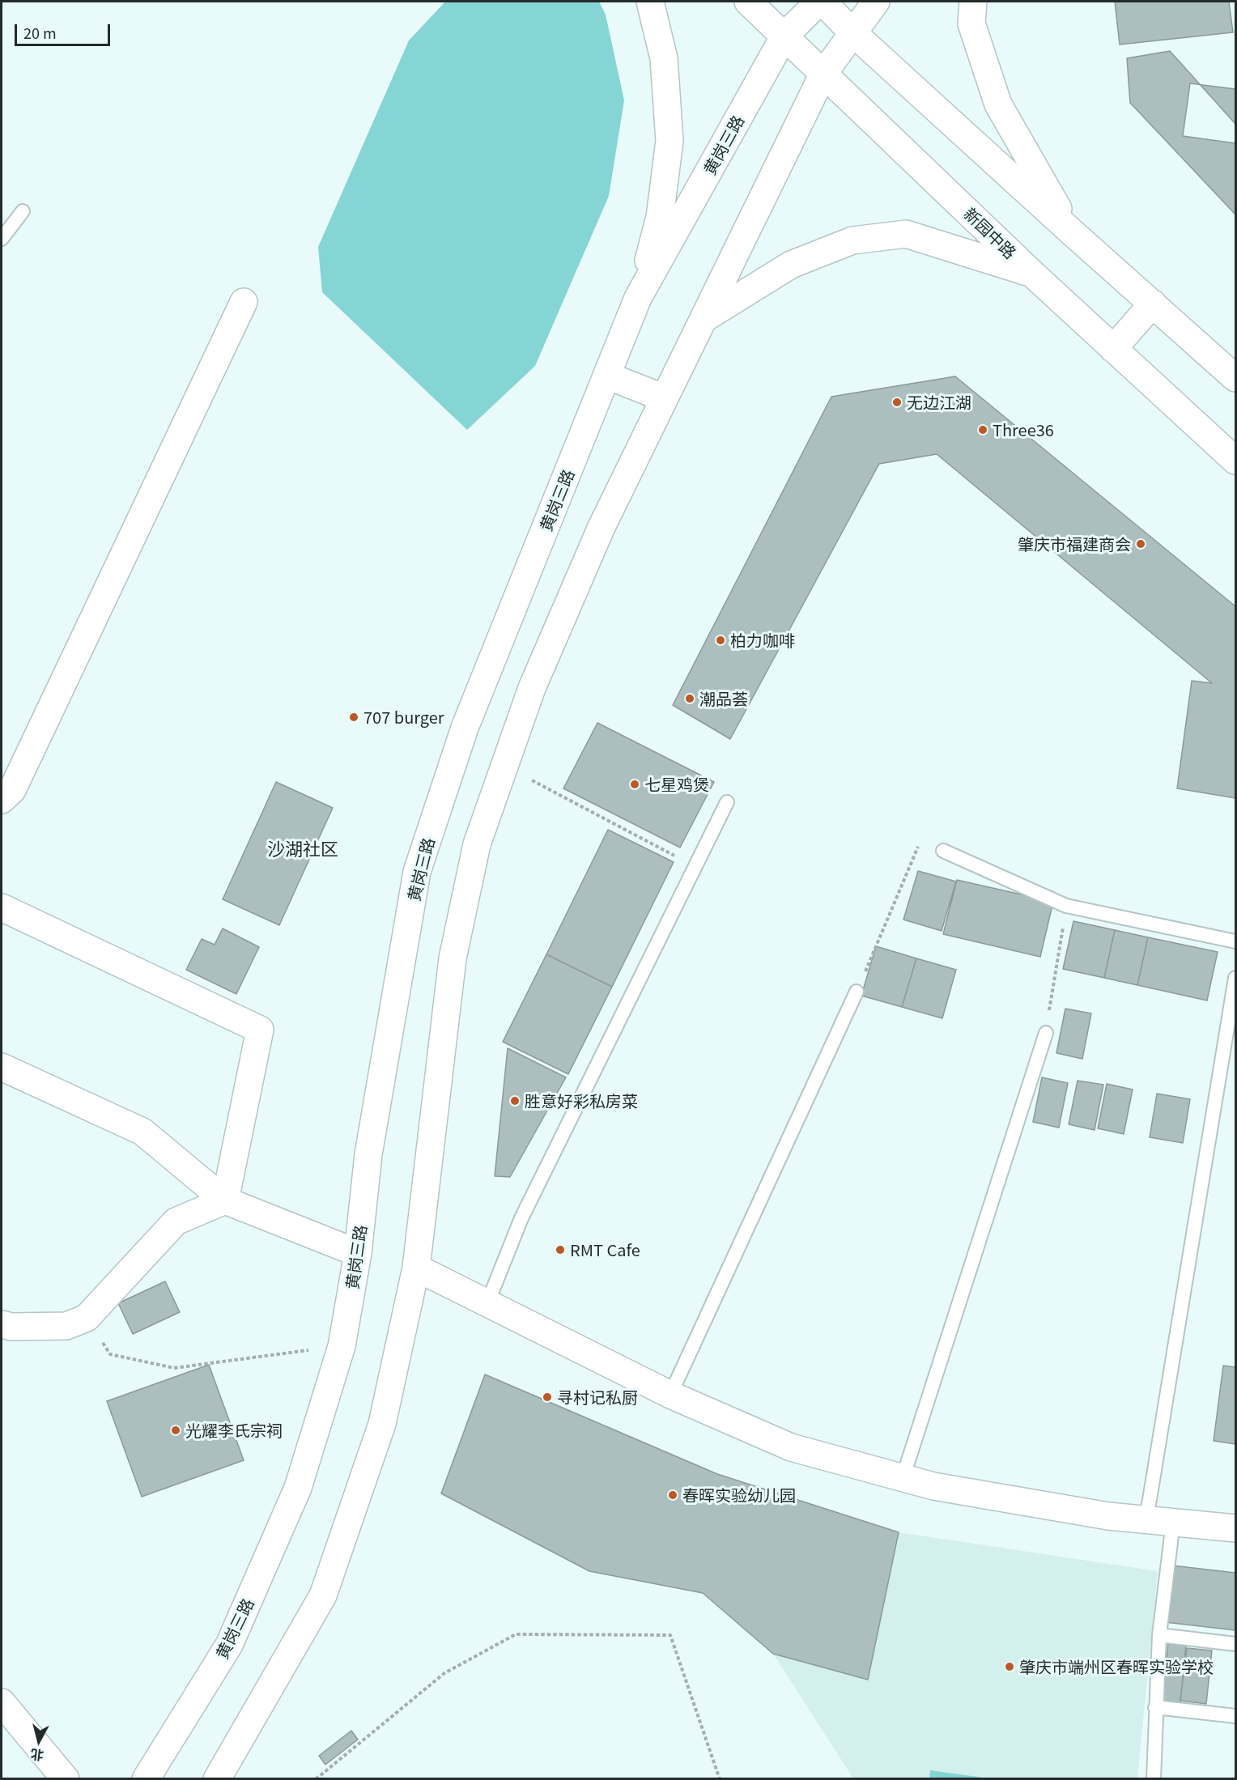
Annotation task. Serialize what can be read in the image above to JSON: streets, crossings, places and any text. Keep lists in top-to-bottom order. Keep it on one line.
{"streets":{"main road":["黄岗三路","新园中路"]},"crossings":[["黄岗三路","新园中路"]],"districts":["沙湖社区"],"places":["无边江湖","Three36","肇庆市福建商会","柏力咖啡","潮品荟","707 burger","七星鸡煲","胜意好彩私房菜","RMT Cafe","寻村记私厨","光耀李氏宗祠","春晖实验幼儿园","肇庆市端州区春晖实验学校"],"scale_bar":"20 m","north":"bottom"}
